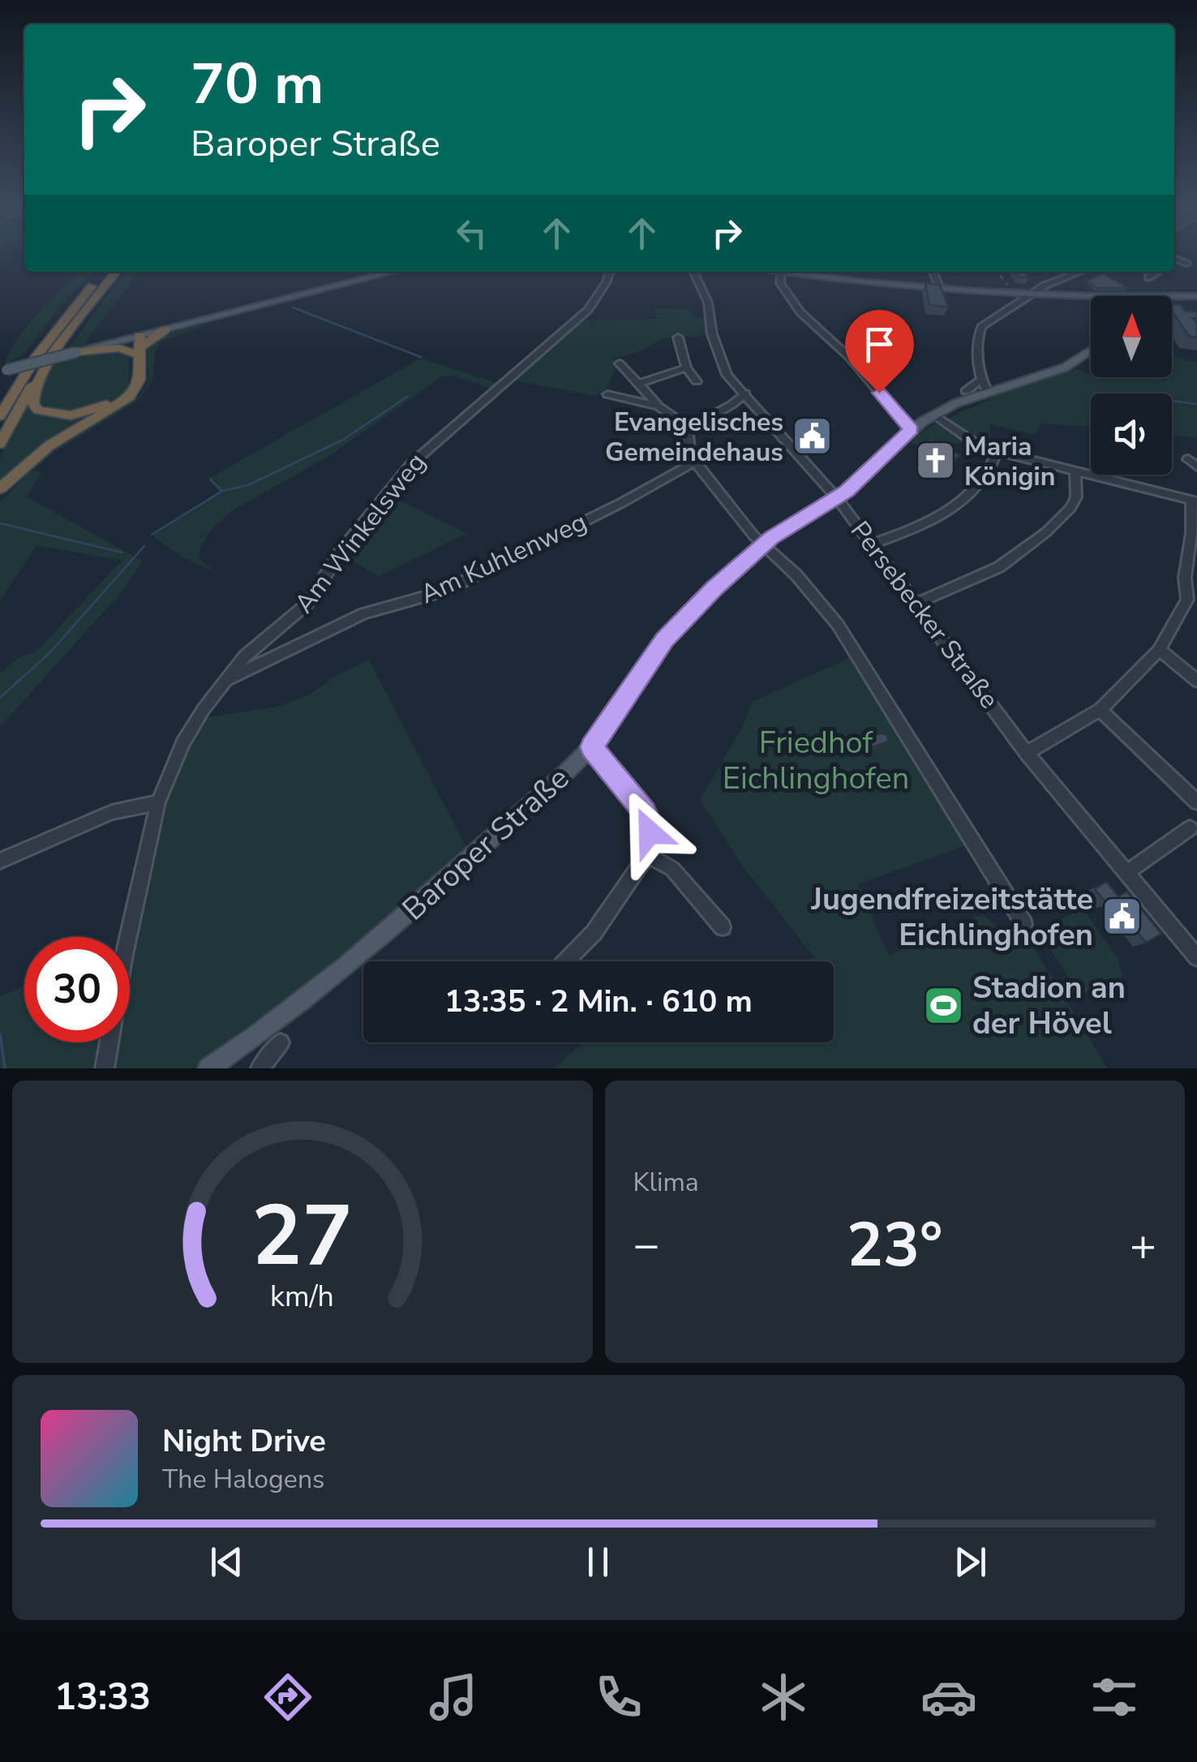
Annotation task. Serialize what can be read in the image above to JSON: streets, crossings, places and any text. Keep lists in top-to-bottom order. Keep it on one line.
{"streets":{"main road":["Baroper Straße"],"street":["Am Winkelsweg","Am Kuhlenweg","Persebecker Straße"]},"crossings":[["Am Winkelsweg","Am Kuhlenweg"],["Persebecker Straße","Baroper Straße"]],"parks":["Friedhof Eichlinghofen"],"places":{"public building":["Evangelisches Gemeindehaus","Jugendfreizeitstätte Eichlinghofen"],"church":["Maria Königin"],"sports":["Stadion an der Hövel"]},"north":"top","page":{"turn":["70 m","Baroper Straße"],"limit":"30","trip":"13:35 · 2 Min. · 610 m","tile":"Klima","heat":["−","23°","+"],"song":["Night Drive","The Halogens"],"tabs":"13:33","gauge":["27","km/h"]}}
